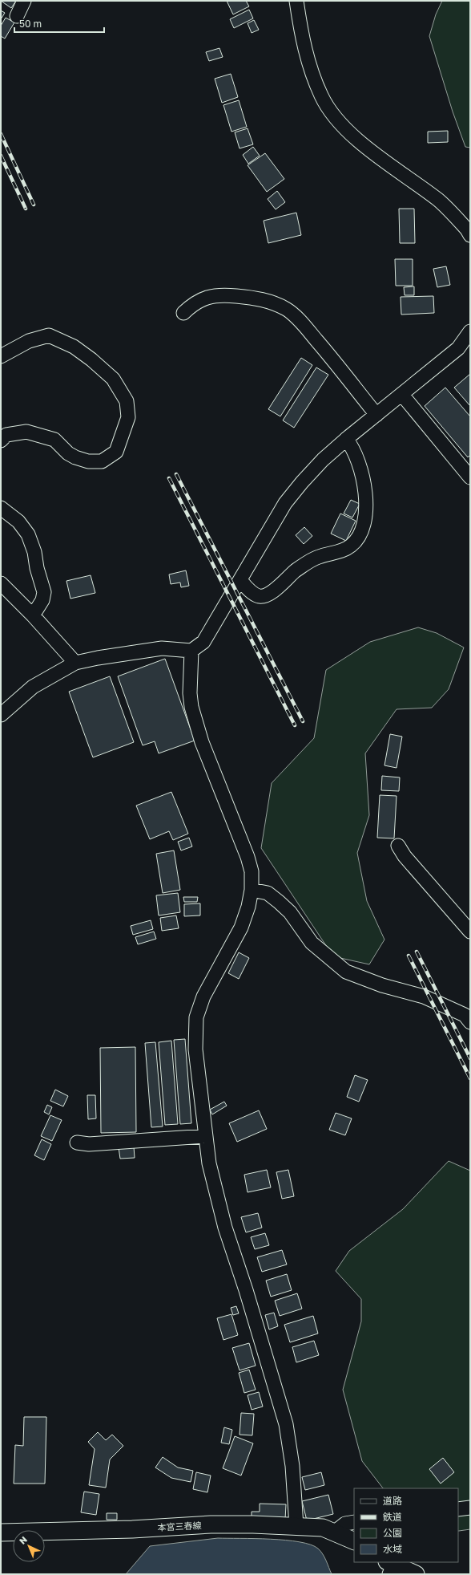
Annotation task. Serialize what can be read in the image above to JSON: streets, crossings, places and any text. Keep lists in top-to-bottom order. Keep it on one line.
{"streets":{"main road":["本宮三春線"]},"legend":["道路","鉄道","公園","水域"],"scale_bar":"50 m","north":"top left"}
